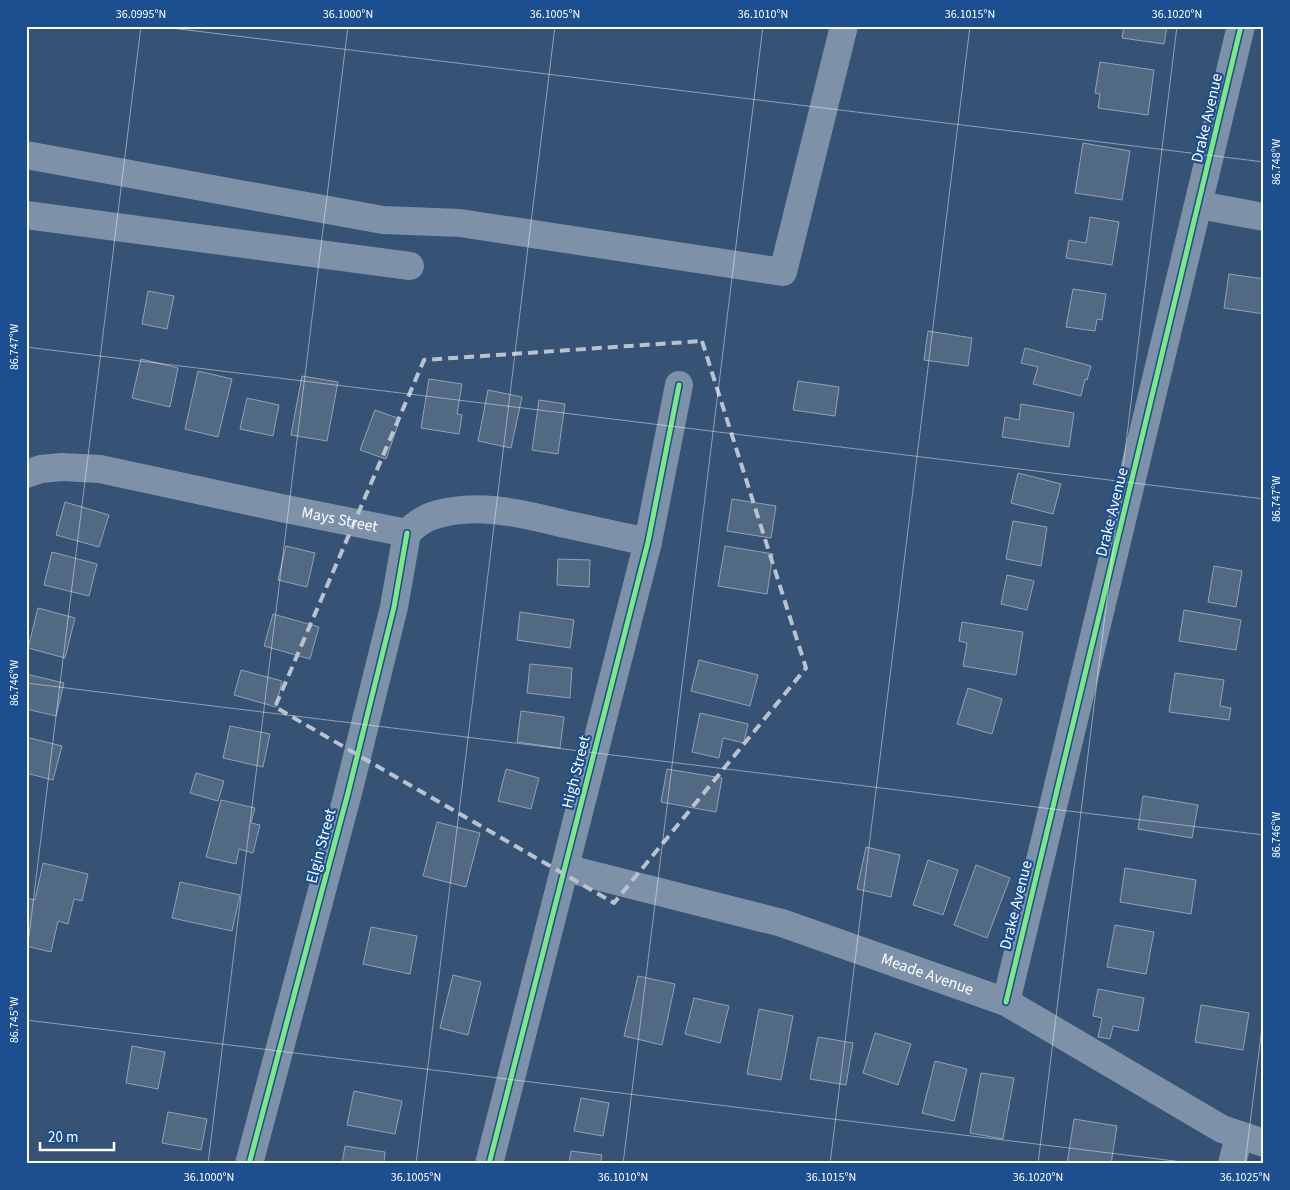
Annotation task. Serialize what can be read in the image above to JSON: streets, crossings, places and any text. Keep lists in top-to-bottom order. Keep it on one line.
{"streets":{"street":["Drake Avenue","Mays Street","High Street","Elgin Street","Meade Avenue"]},"crossings":[["Drake Avenue","Meade Avenue"],["Mays Street","Elgin Street"],["High Street","Meade Avenue"]],"scale_bar":"20 m","coordinates":["36.0995°N","36.1000°N","36.1005°N","36.1010°N","36.1015°N","36.1020°N","86.748°W","86.747°W","86.746°W","86.745°W","36.1025°N"]}
